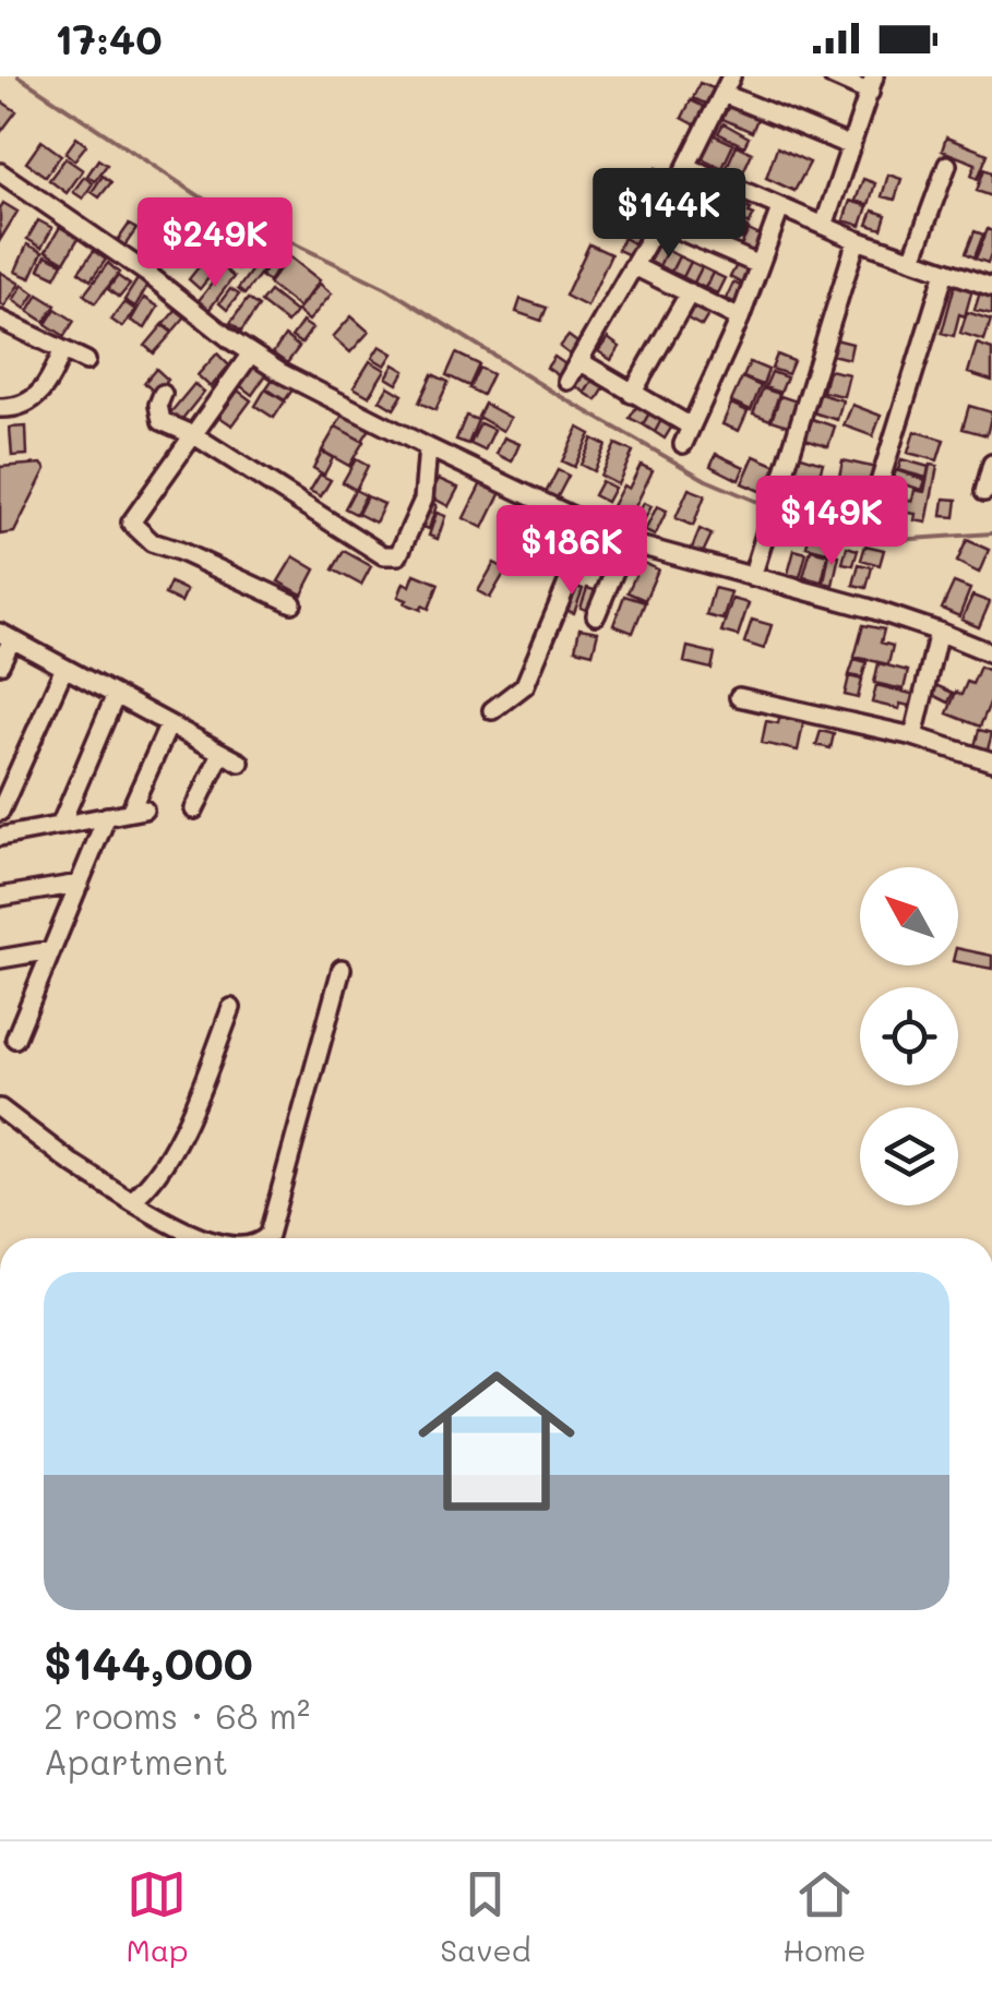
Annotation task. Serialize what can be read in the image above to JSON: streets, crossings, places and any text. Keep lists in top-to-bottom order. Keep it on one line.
{"north":"top left","page":{"status":"17:40","price":["$144K","$249K","$149K","$186K"],"list":[{"name":"$144,000","note":"2 rooms · 68 m² · Apartment"}],"tabs":["Map","Saved","Home"]}}
